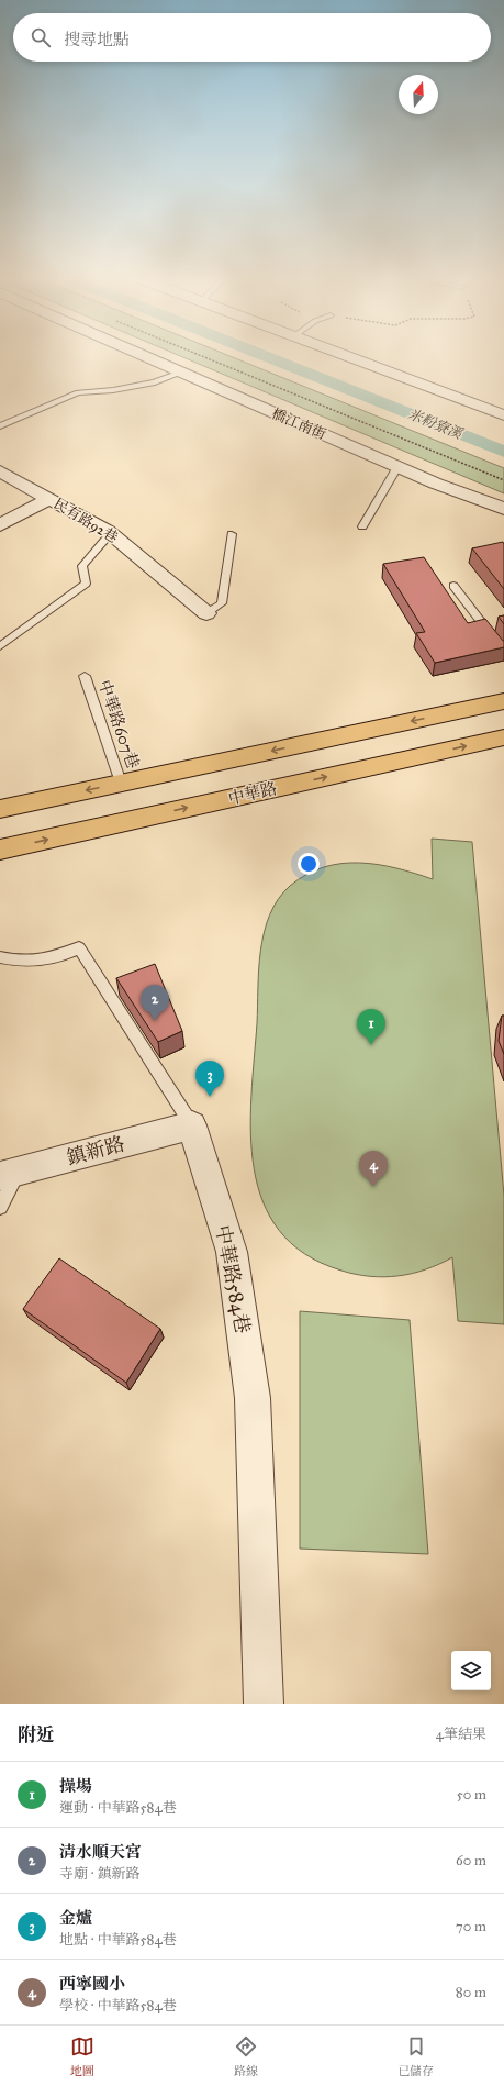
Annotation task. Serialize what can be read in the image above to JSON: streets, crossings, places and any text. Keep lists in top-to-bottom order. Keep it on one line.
{"streets":{"main road":["中華路"],"street":["橋江南街","民有路92巷","鎮新路","中華路584巷"],"lane":["中華路607巷"]},"crossings":[["鎮新路","中華路584巷"]],"water":["米粉寮溪"],"north":"top","page":{"search":"搜尋地點","pins":["2","1","3","4"],"heading":["附近","4筆結果"],"list":[{"mark":"1","name":"操場","note":"運動 · 中華路584巷","value":"50 m"},{"mark":"2","name":"清水順天宮","note":"寺廟 · 鎮新路","value":"60 m"},{"mark":"3","name":"金爐","note":"地點 · 中華路584巷","value":"70 m"},{"mark":"4","name":"西寧國小","note":"學校 · 中華路584巷","value":"80 m"}],"nav":["地圖","路線","已儲存"]}}
